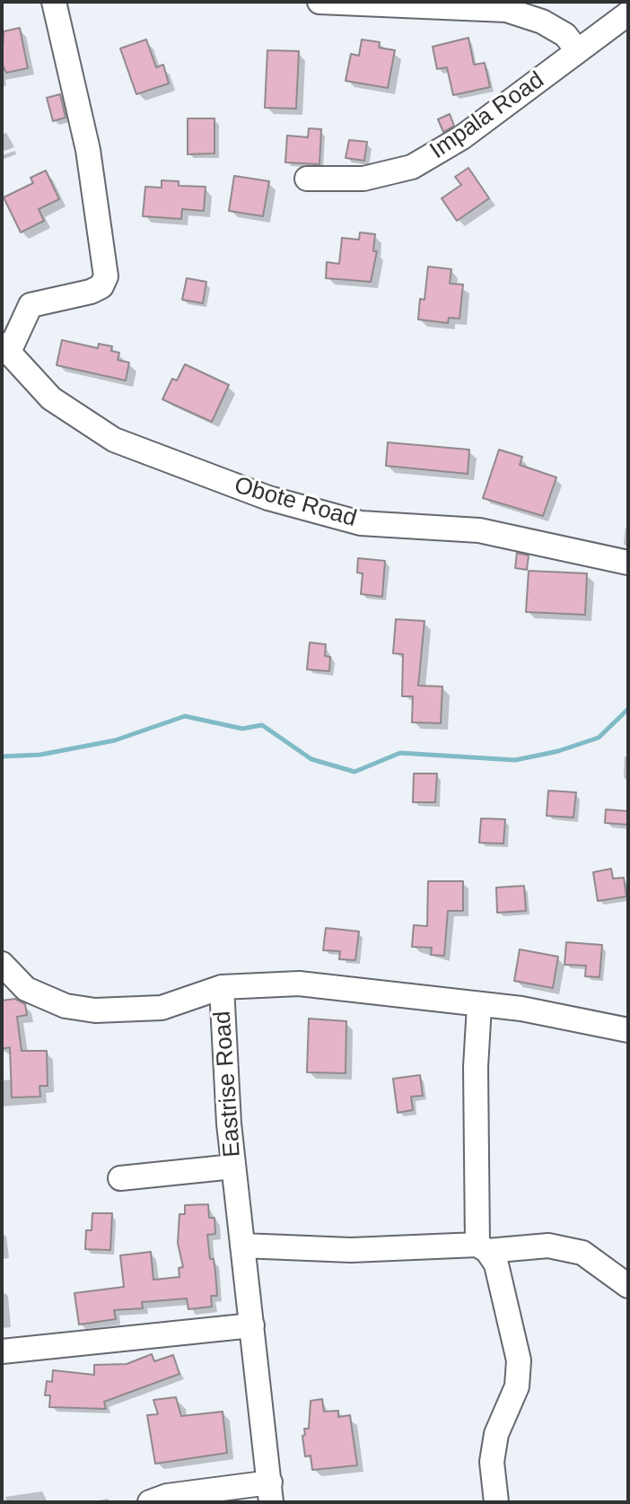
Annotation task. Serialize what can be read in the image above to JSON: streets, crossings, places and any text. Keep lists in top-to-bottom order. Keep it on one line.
{"streets":{"street":["Impala Road","Obote Road","Eastrise Road"]}}
